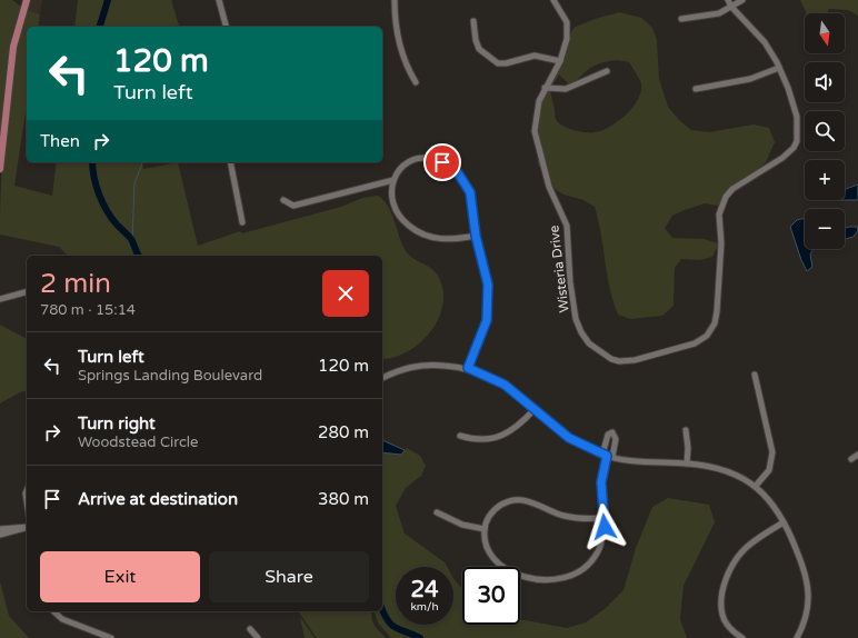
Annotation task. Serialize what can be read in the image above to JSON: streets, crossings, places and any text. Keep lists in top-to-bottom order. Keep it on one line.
{"streets":{"street":["Wisteria Drive"]},"north":"bottom","page":{"map_buttons":["+","−"],"turn":["120 m","Turn left"],"then":"Then","heading":["2 min","780 m · 15:14"],"list":[{"name":"Turn left","note":"Springs Landing Boulevard","value":"120 m"},{"name":"Turn right","note":"Woodstead Circle","value":"280 m"},{"name":"Arrive at destination","value":"380 m"}],"buttons":["Exit","Share"],"speed":"24 km/h","limit":"30"}}
